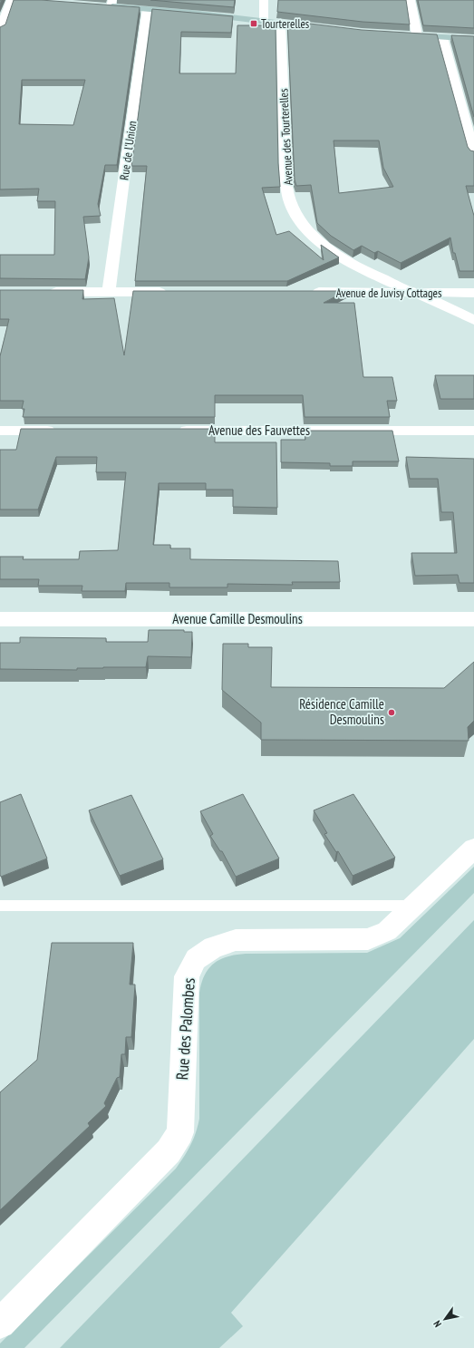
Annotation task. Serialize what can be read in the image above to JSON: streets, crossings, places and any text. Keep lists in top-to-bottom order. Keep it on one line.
{"streets":{"street":["Avenue des Tourterelles","Rue de l'Union","Avenue de Juvisy Cottages","Avenue des Fauvettes","Avenue Camille Desmoulins","Rue des Palombes"]},"crossings":[["Avenue des Tourterelles","Avenue de Juvisy Cottages"]],"places":{"transit":["Tourterelles"],"other":["Résidence Camille Desmoulins"]},"north":"bottom left"}
